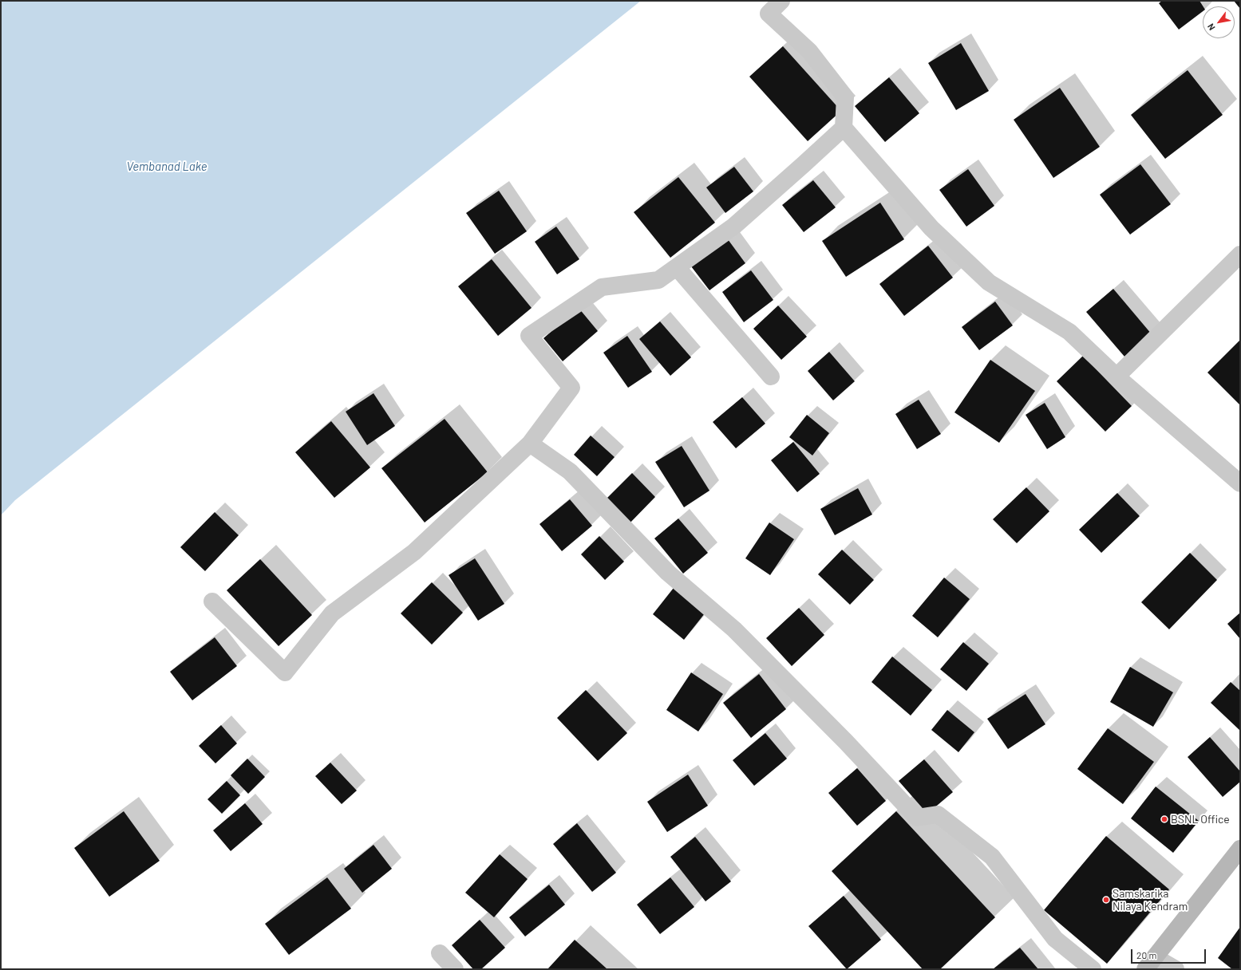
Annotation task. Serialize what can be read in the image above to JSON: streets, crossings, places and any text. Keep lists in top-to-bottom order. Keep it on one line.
{"water":["Vembanad Lake"],"places":["BSNL Office","Samskarika Nilaya Kendram"],"scale_bar":"20 m","north":"bottom left"}
